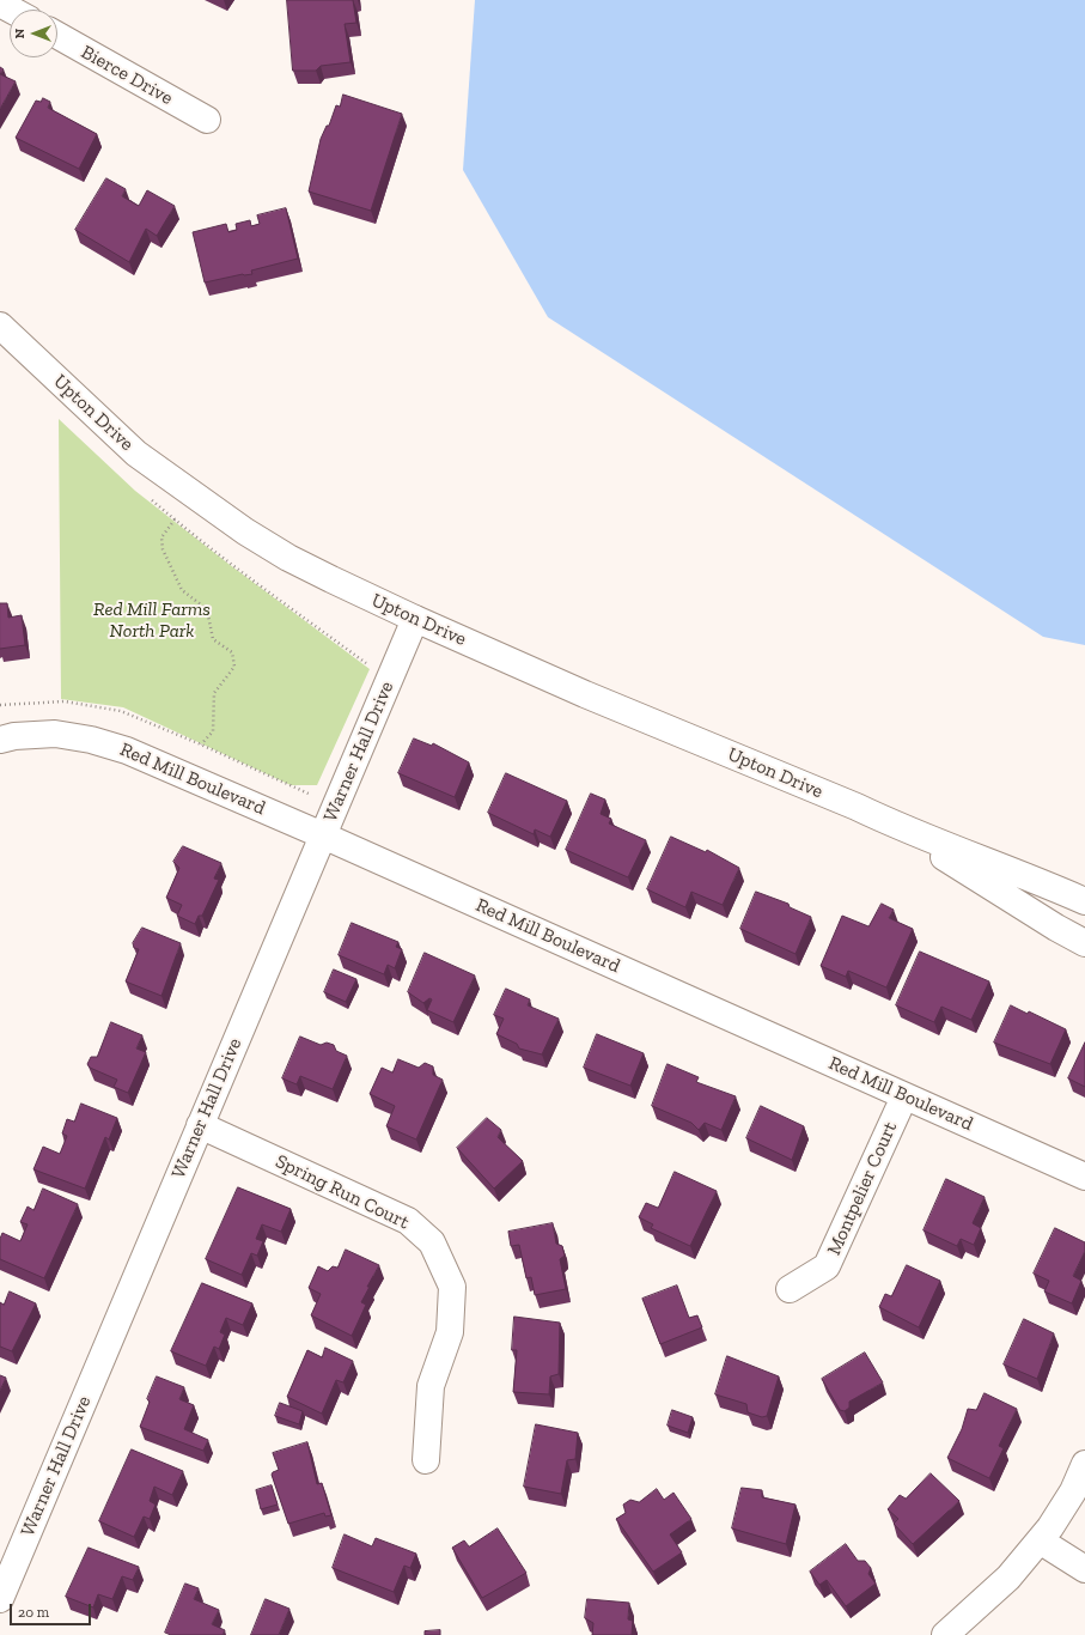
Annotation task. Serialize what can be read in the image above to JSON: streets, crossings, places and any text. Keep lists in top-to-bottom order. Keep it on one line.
{"streets":{"street":["Bierce Drive","Upton Drive","Warner Hall Drive","Red Mill Boulevard","Montpelier Court","Spring Run Court"]},"crossings":[["Upton Drive","Warner Hall Drive"],["Warner Hall Drive","Red Mill Boulevard"],["Warner Hall Drive","Spring Run Court"],["Red Mill Boulevard","Montpelier Court"]],"parks":["Red Mill Farms North Park"],"scale_bar":"20 m","north":"left"}
